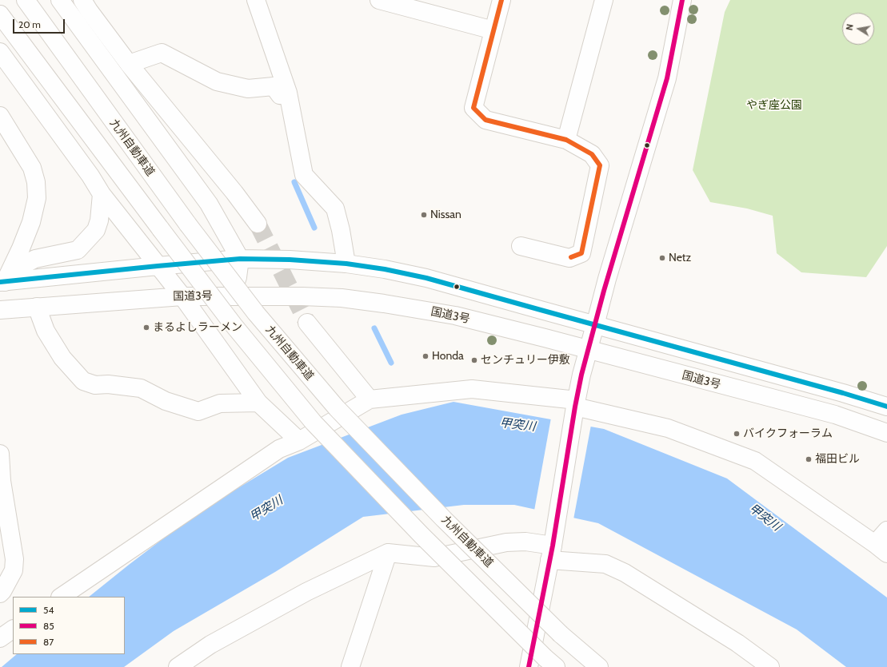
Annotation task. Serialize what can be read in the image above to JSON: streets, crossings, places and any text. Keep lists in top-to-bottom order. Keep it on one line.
{"streets":{"main road":["九州自動車道","国道3号"]},"water":["甲突川"],"parks":["やぎ座公園"],"places":["Nissan","Netz","まるよしラーメン","Honda","センチュリー伊敷","バイクフォーラム","福田ビル"],"lines":["transit line 85","transit line 87","transit line 54"],"legend":["54","85","87"],"scale_bar":"20 m","north":"left"}
